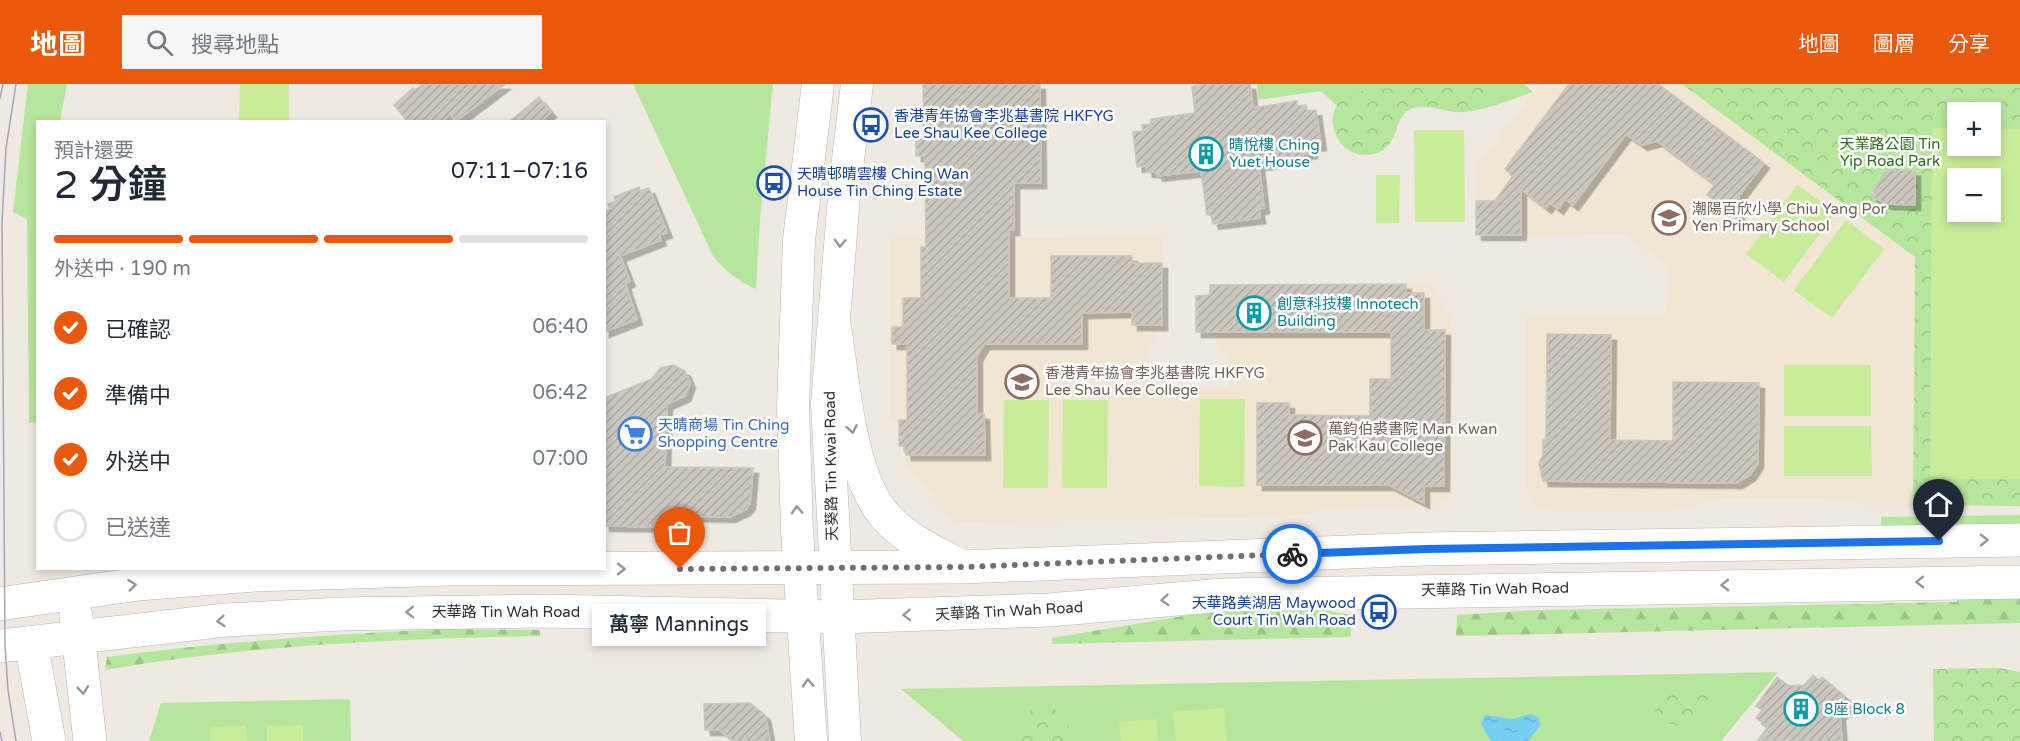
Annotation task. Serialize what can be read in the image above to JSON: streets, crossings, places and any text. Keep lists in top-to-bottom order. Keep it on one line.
{"streets":{"main road":["天華路 Tin Wah Road"],"street":["天葵路 Tin Kwai Road"]},"crossings":[["天葵路 Tin Kwai Road","天華路 Tin Wah Road"]],"parks":["天業路公園 Tin Yip Road Park"],"places":{"bus stop":["香港青年協會李兆基書院 HKFYG Lee Shau Kee College","天晴邨晴雲樓 Ching Wan House Tin Ching Estate","天華路美湖居 Maywood Court Tin Wah Road"],"building":["晴悅樓 Ching Yuet House","創意科技樓 Innotech Building","8座 Block 8"],"school or university":["潮陽百欣小學 Chiu Yang Por Yen Primary School","香港青年拹會李兆基書院 HKFYG Lee Shau Kee College","萬鈞伯裘書院 Man Kwan Pak Kau College"],"supermarket":["天晴商場 Tin Ching Shopping Centre"],"other":["萬寧 Mannings"]},"page":{"header":"地圖","search":"搜尋地點","nav":["地圖","圖層","分享"],"map_buttons":["+","−"],"heading":["2 分鐘","預計還要","07:11–07:16"],"bar":"外送中 · 190 m","list":[["已確認","06:40"],["準備中","06:42"],["外送中","07:00"],"已送達"],"bubble":"萬寧 Mannings"}}
